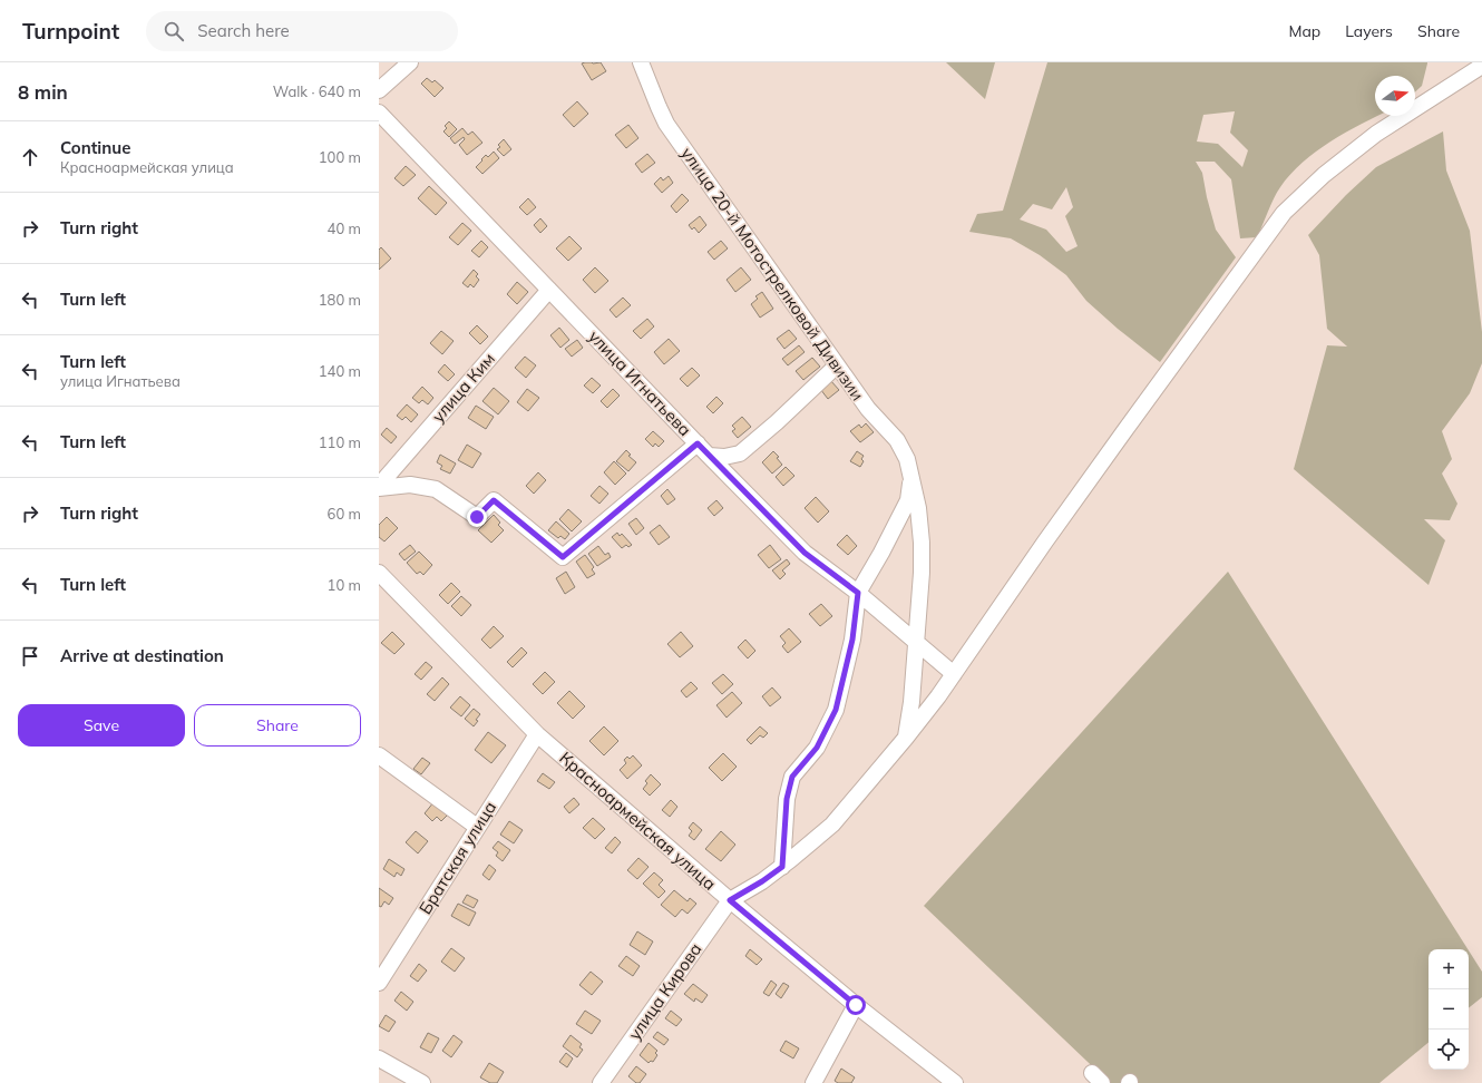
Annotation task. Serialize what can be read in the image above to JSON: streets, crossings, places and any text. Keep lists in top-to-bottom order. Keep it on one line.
{"streets":{"street":["улица 20-й Мотострелковой Дивизии","улица Игнатьева","улица Ким","Красноармейская улица","Братская улица","улица Кирова"]},"crossings":[["улица 20-й Мотострелковой Дивизии","улица Игнатьева"],["улица Игнатьева","улица Ким"],["Красноармейская улица","Братская улица"],["Красноармейская улица","улица Кирова"]],"north":"right","page":{"header":"Turnpoint","search":"Search here","nav":["Map","Layers","Share"],"heading":["8 min","Walk · 640 m"],"list":[["Continue","Красноармейская улица","100 m"],["Turn right","40 m"],["Turn left","180 m"],["Turn left","улица Игнатьева","140 m"],["Turn left","110 m"],["Turn right","60 m"],["Turn left","10 m"],"Arrive at destination"],"buttons":["Save","Share"],"map_buttons":["+","−"]}}
